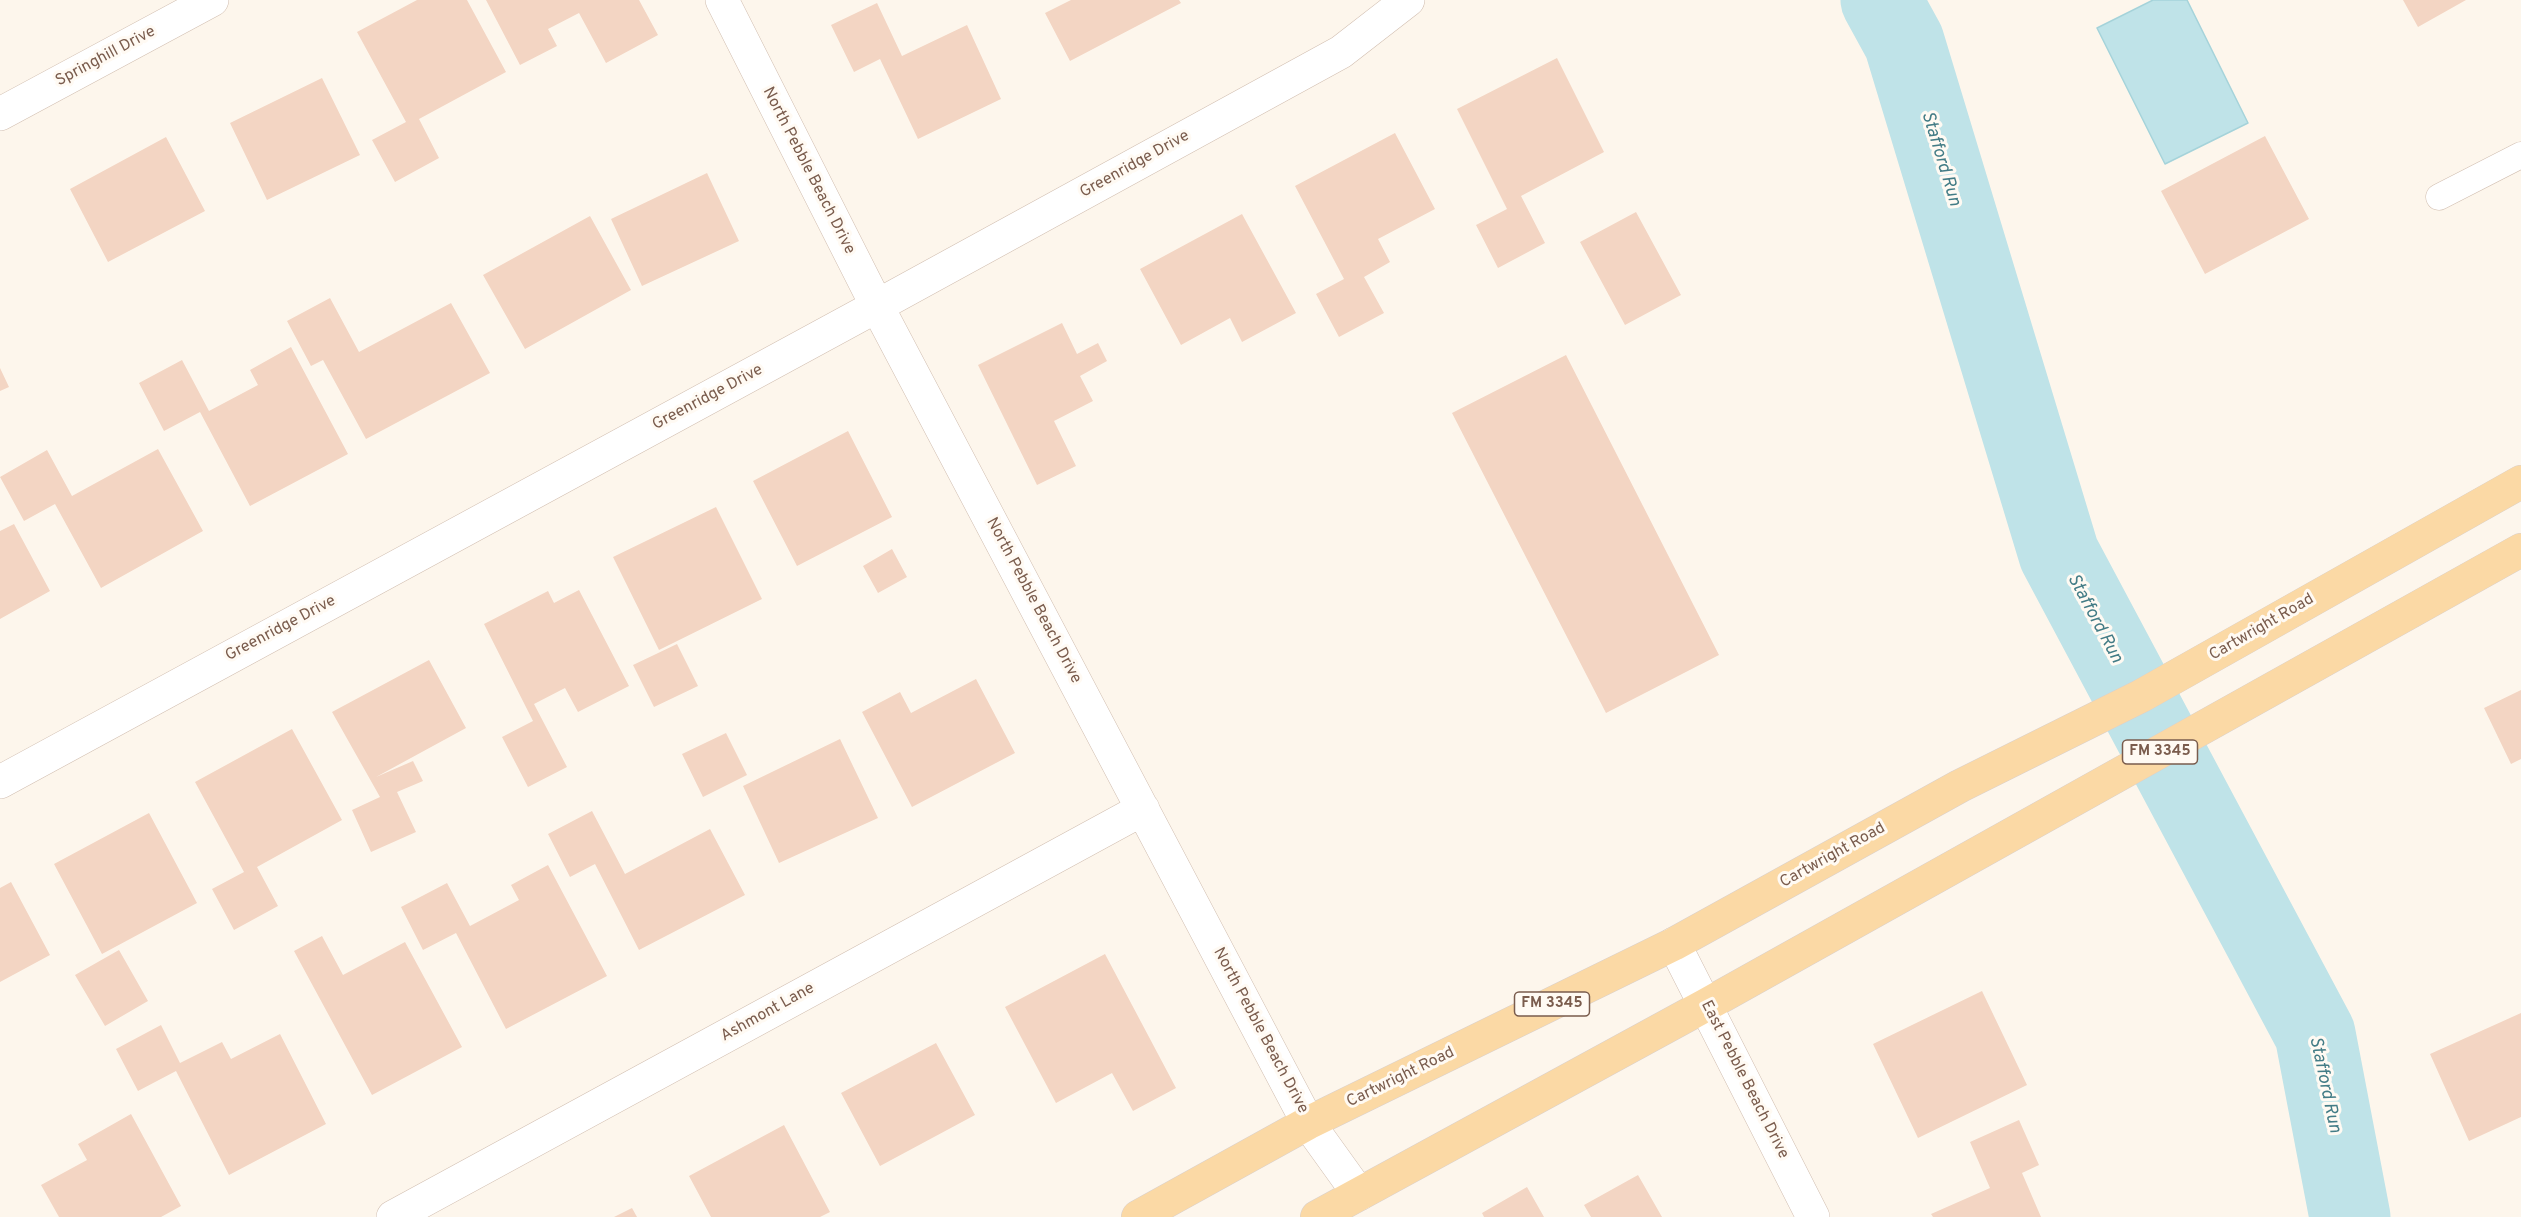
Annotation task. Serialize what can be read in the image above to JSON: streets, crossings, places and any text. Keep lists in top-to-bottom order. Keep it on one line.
{"streets":{"main road":["Cartwright Road","FM 3345"],"street":["Springhill Drive","Greenridge Drive","North Pebble Beach Drive","Ashmont Lane","East Pebble Beach Drive"]},"crossings":[["Greenridge Drive","North Pebble Beach Drive"],["North Pebble Beach Drive","Cartwright Road"],["North Pebble Beach Drive","FM 3345"],["North Pebble Beach Drive","Ashmont Lane"],["Cartwright Road","East Pebble Beach Drive"],["FM 3345","East Pebble Beach Drive"]],"water":["Stafford Run"]}
